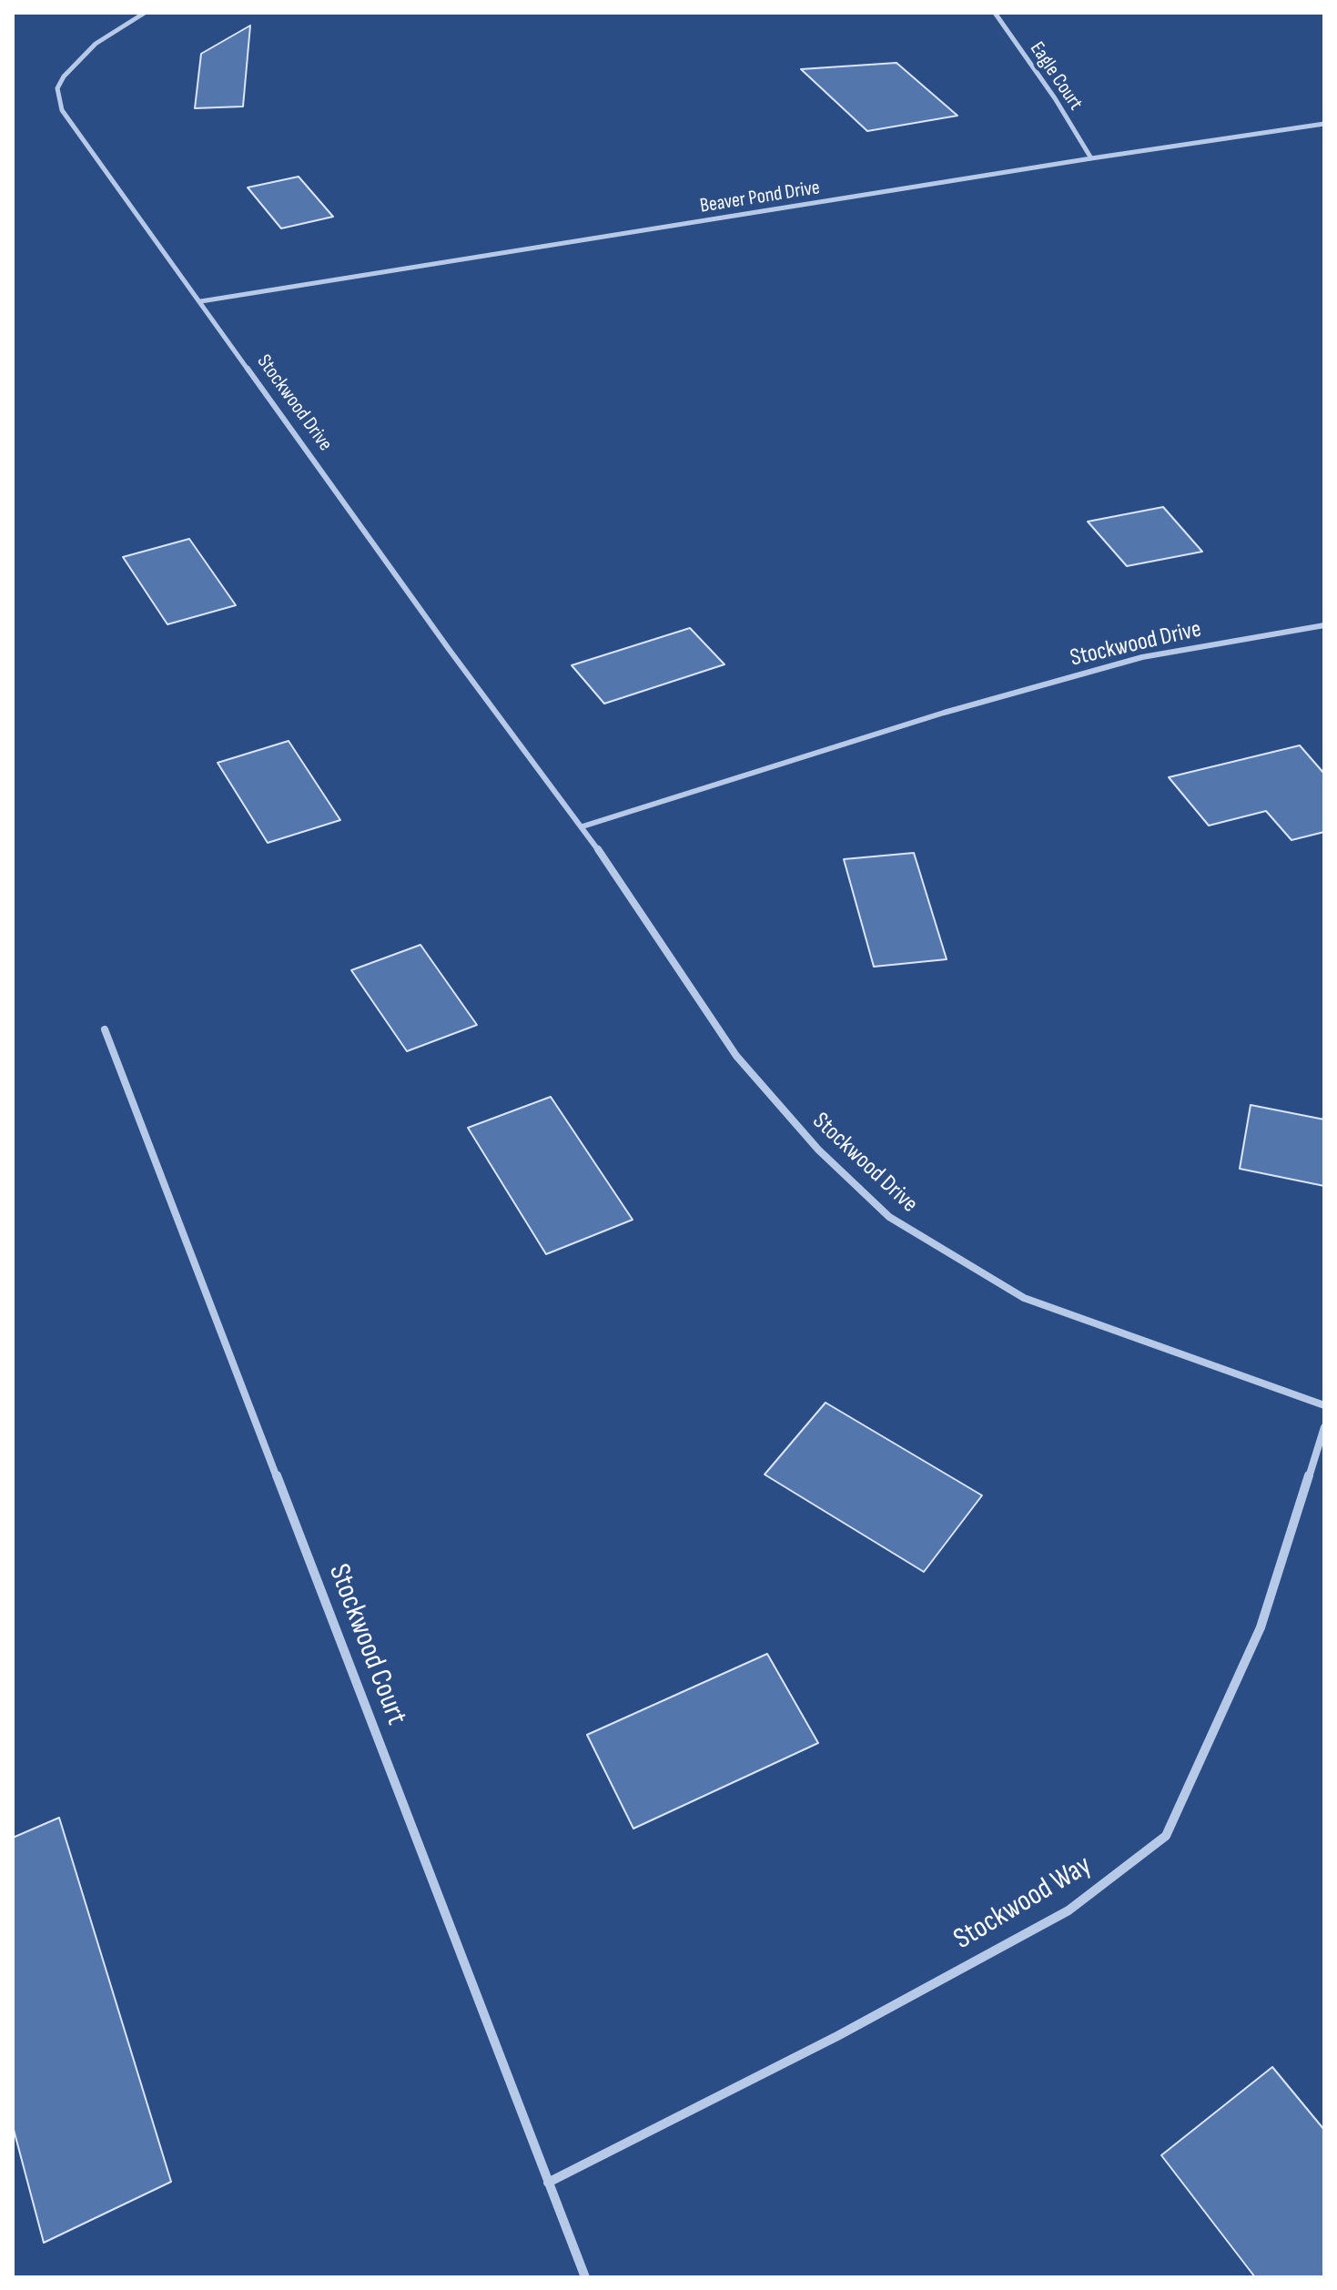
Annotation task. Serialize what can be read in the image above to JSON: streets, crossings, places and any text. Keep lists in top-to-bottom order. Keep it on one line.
{"streets":{"street":["Eagle Court","Beaver Pond Drive","Stockwood Drive","Stockwood Court","Stockwood Way"]},"crossings":[["Eagle Court","Beaver Pond Drive"],["Beaver Pond Drive","Stockwood Drive"],["Stockwood Court","Stockwood Way"]]}
